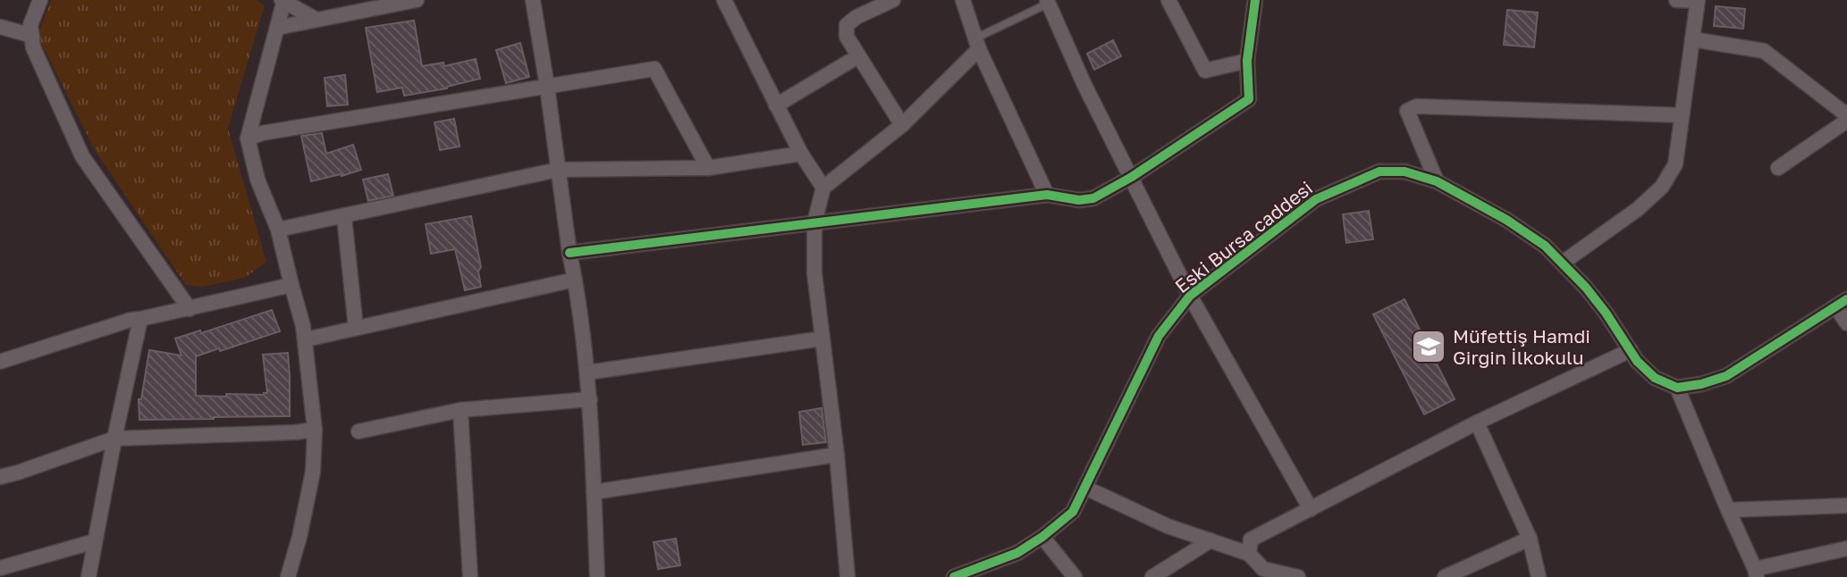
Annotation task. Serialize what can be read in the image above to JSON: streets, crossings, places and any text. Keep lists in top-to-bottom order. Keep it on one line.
{"streets":{"street":["Eski Bursa caddesi"]},"places":{"school or university":["Müfettiş Hamdi Girgin İlkokulu"]}}
